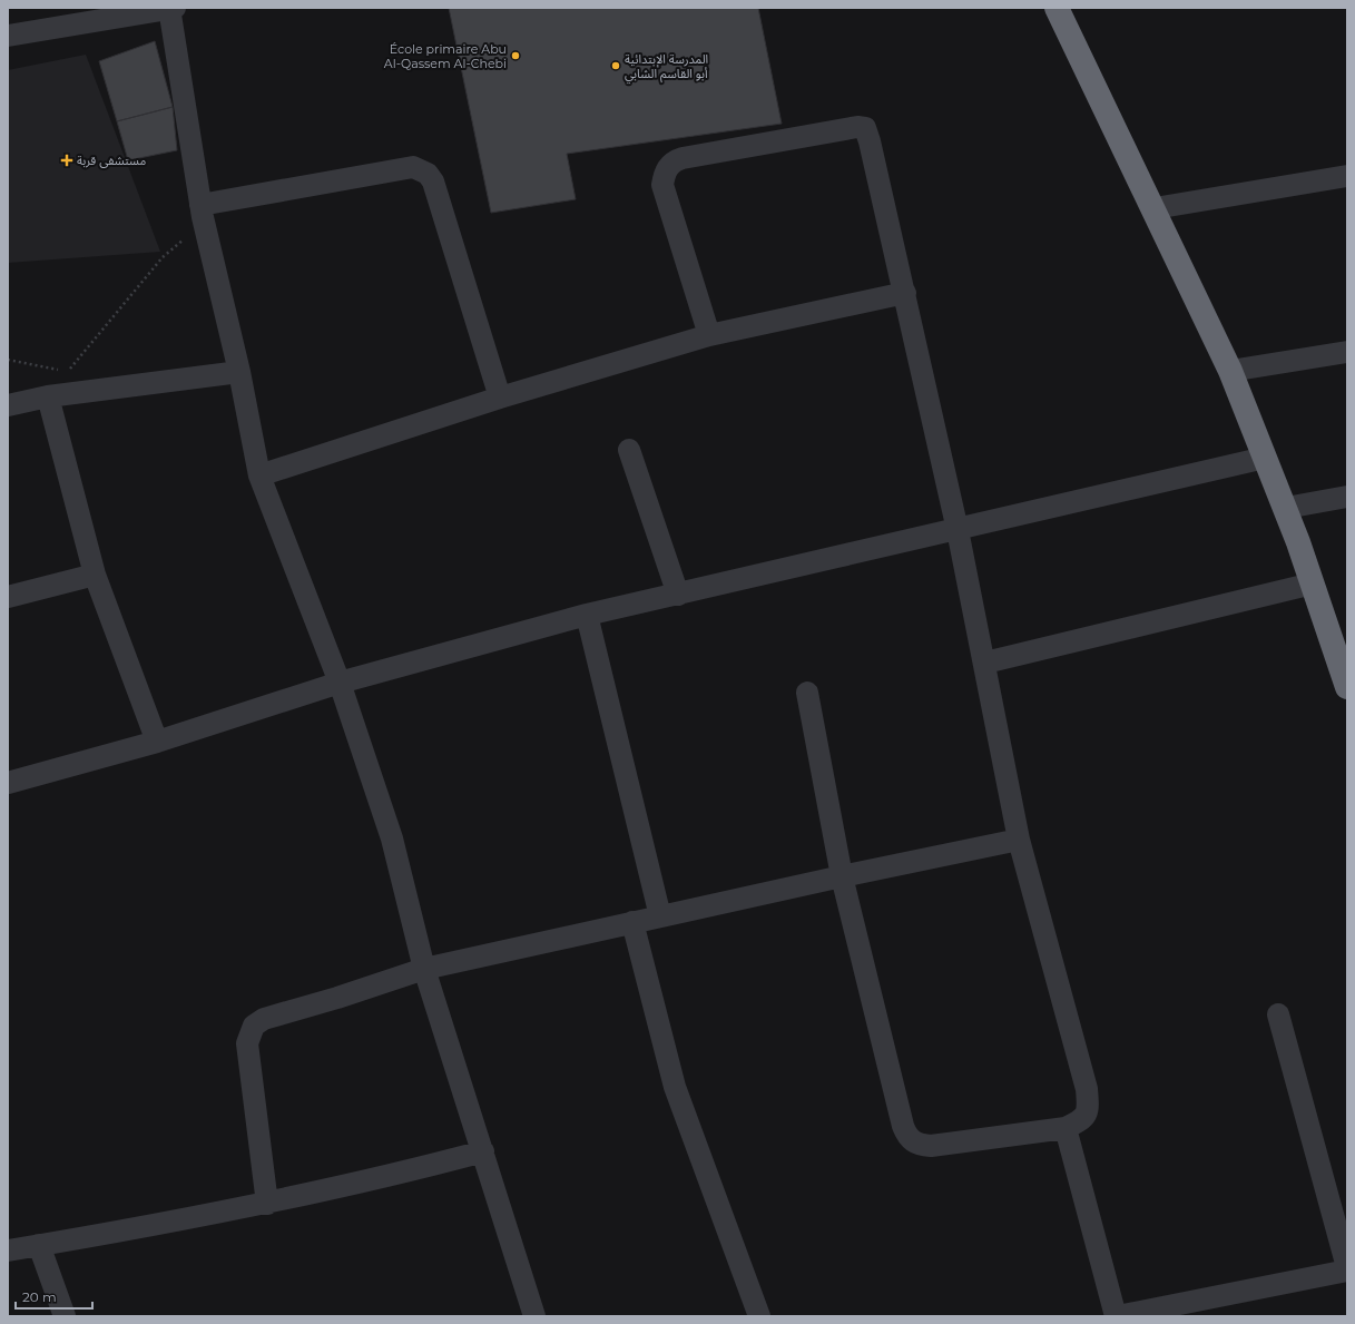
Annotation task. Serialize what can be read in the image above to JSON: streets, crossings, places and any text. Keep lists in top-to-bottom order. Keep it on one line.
{"places":{"other":["École primaire Abu Al-Qassem Al-Chebi","المدرسة الإبتدائية أبو القاسم الشابي"],"health":["مستشفى قربة"]},"scale_bar":"20 m"}
